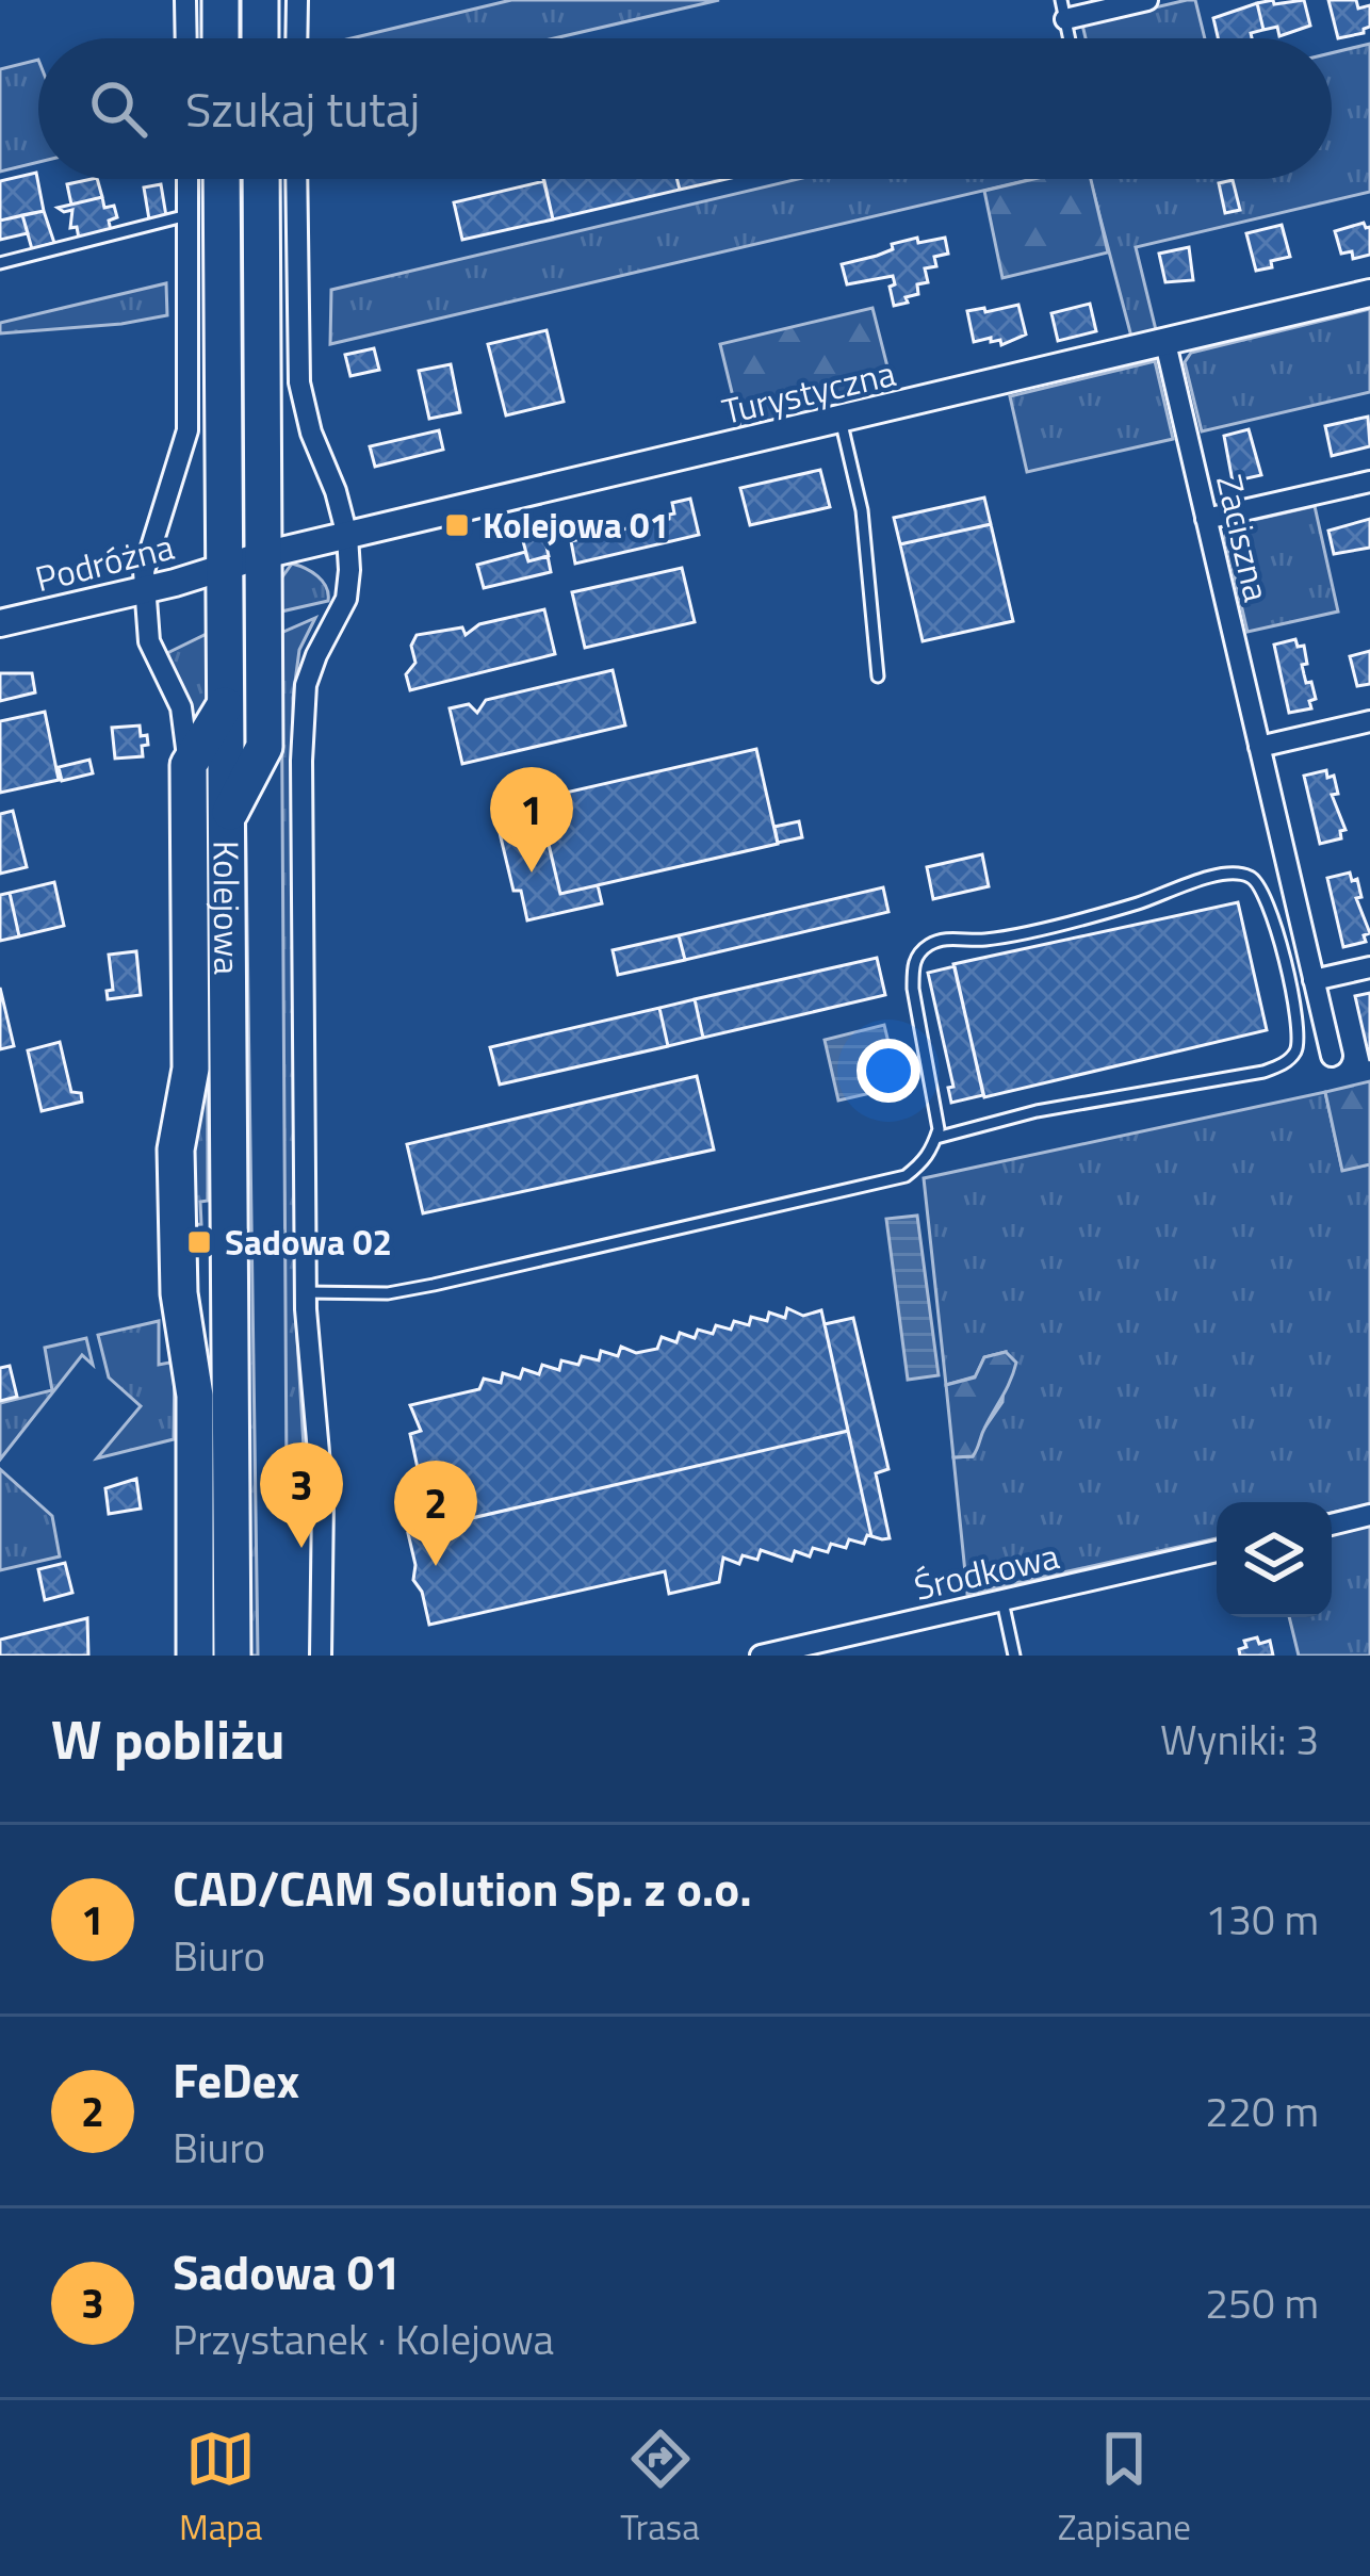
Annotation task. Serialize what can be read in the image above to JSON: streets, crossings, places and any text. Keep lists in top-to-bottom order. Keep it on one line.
{"streets":{"highway":["Kolejowa"],"street":["Turystyczna","Zaciszna","Podróżna","Środkowa"]},"crossings":[["Turystyczna","Zaciszna"],["Turystyczna","Podróżna"],["Podróżna","Kolejowa"]],"places":{"transit":["Kolejowa 01","Sadowa 02"]},"page":{"search":"Szukaj tutaj","pins":["1","3","2"],"heading":["W pobliżu","Wyniki: 3"],"list":[{"mark":"1","name":"CAD/CAM Solution Sp. z o.o.","note":"Biuro","value":"130 m"},{"mark":"2","name":"FeDex","note":"Biuro","value":"220 m"},{"mark":"3","name":"Sadowa 01","note":"Przystanek · Kolejowa","value":"250 m"}],"nav":["Mapa","Trasa","Zapisane"]}}
